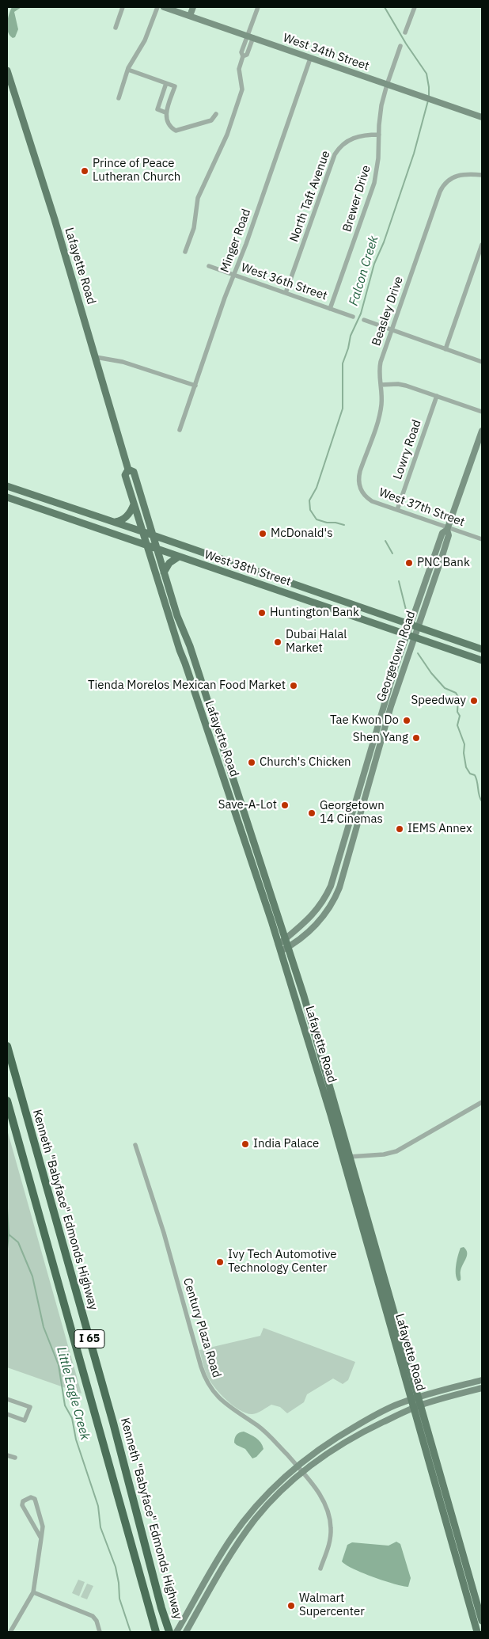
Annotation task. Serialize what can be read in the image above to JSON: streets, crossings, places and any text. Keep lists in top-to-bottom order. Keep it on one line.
{"streets":{"highway":["Kenneth \"Babyface\" Edmonds Highway","I 65"],"main road":["West 34th Street","Lafayette Road","West 38th Street","Georgetown Road"],"street":["North Taft Avenue","Brewer Drive","Minger Road","West 36th Street","Beasley Drive","Lowry Road","West 37th Street","Century Plaza Road"]},"crossings":[["West 34th Street","Brewer Drive"],["West 34th Street","Minger Road"],["North Taft Avenue","Brewer Drive"],["North Taft Avenue","West 36th Street"],["Brewer Drive","West 36th Street"],["Minger Road","West 36th Street"],["Lafayette Road","West 38th Street"],["Lafayette Road","Georgetown Road"],["Beasley Drive","West 37th Street"],["Lowry Road","West 37th Street"],["West 37th Street","Georgetown Road"],["West 38th Street","Georgetown Road"]],"water":["Falcon Creek","Little Eagle Creek"],"places":["Prince of Peace Lutheran Church","McDonald's","PNC Bank","Huntington Bank","Dubai Halal Market","Tienda Morelos Mexican Food Market","Speedway","Tae Kwon Do","Shen Yang","Church's Chicken","Save-A-Lot","Georgetown 14 Cinemas","IEMS Annex","India Palace","Ivy Tech Automotive Technology Center","Walmart Supercenter"]}
